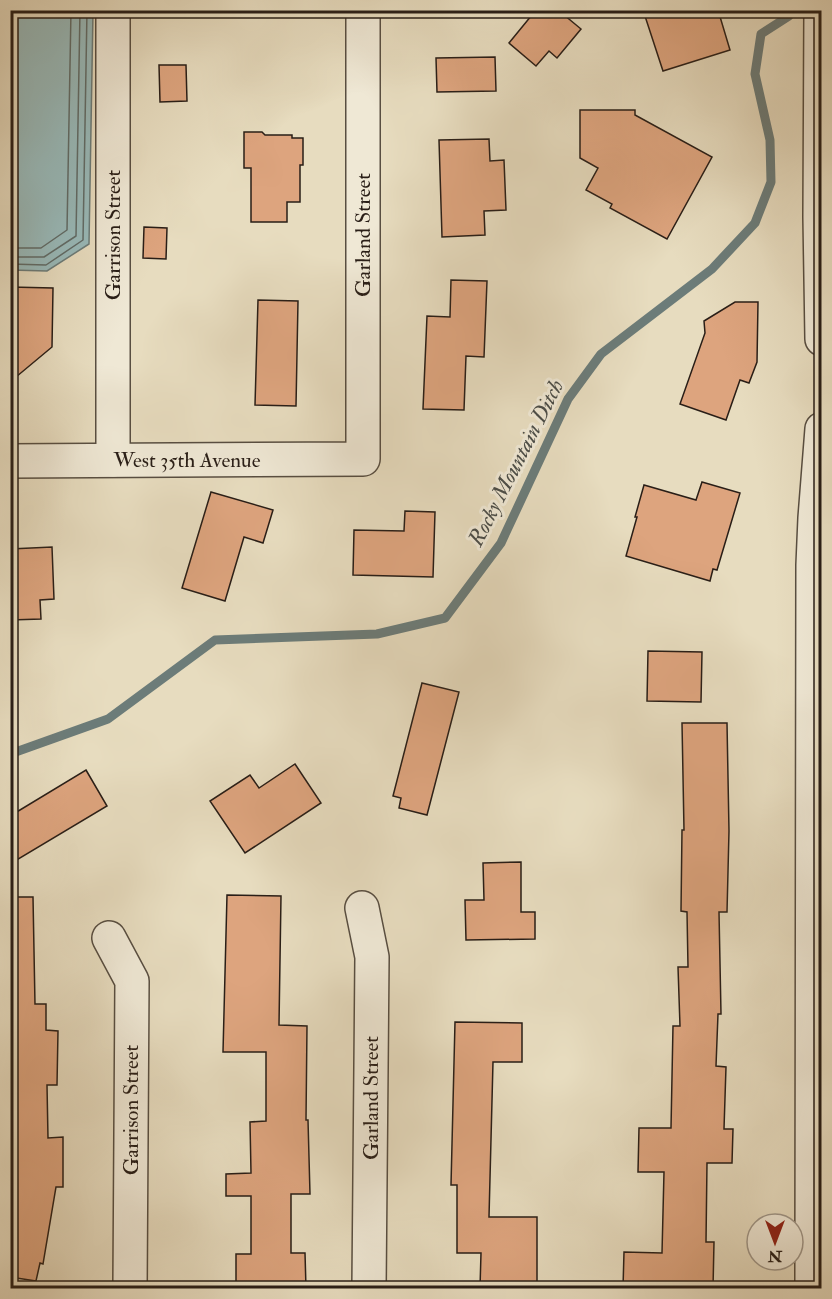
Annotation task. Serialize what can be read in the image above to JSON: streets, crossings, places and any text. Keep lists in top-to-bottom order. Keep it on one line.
{"streets":{"street":["Garrison Street","Garland Street","West 35th Avenue"]},"crossings":[["Garrison Street","West 35th Avenue"],["Garland Street","West 35th Avenue"]],"water":["Rocky Mountain Ditch"],"north":"bottom"}
